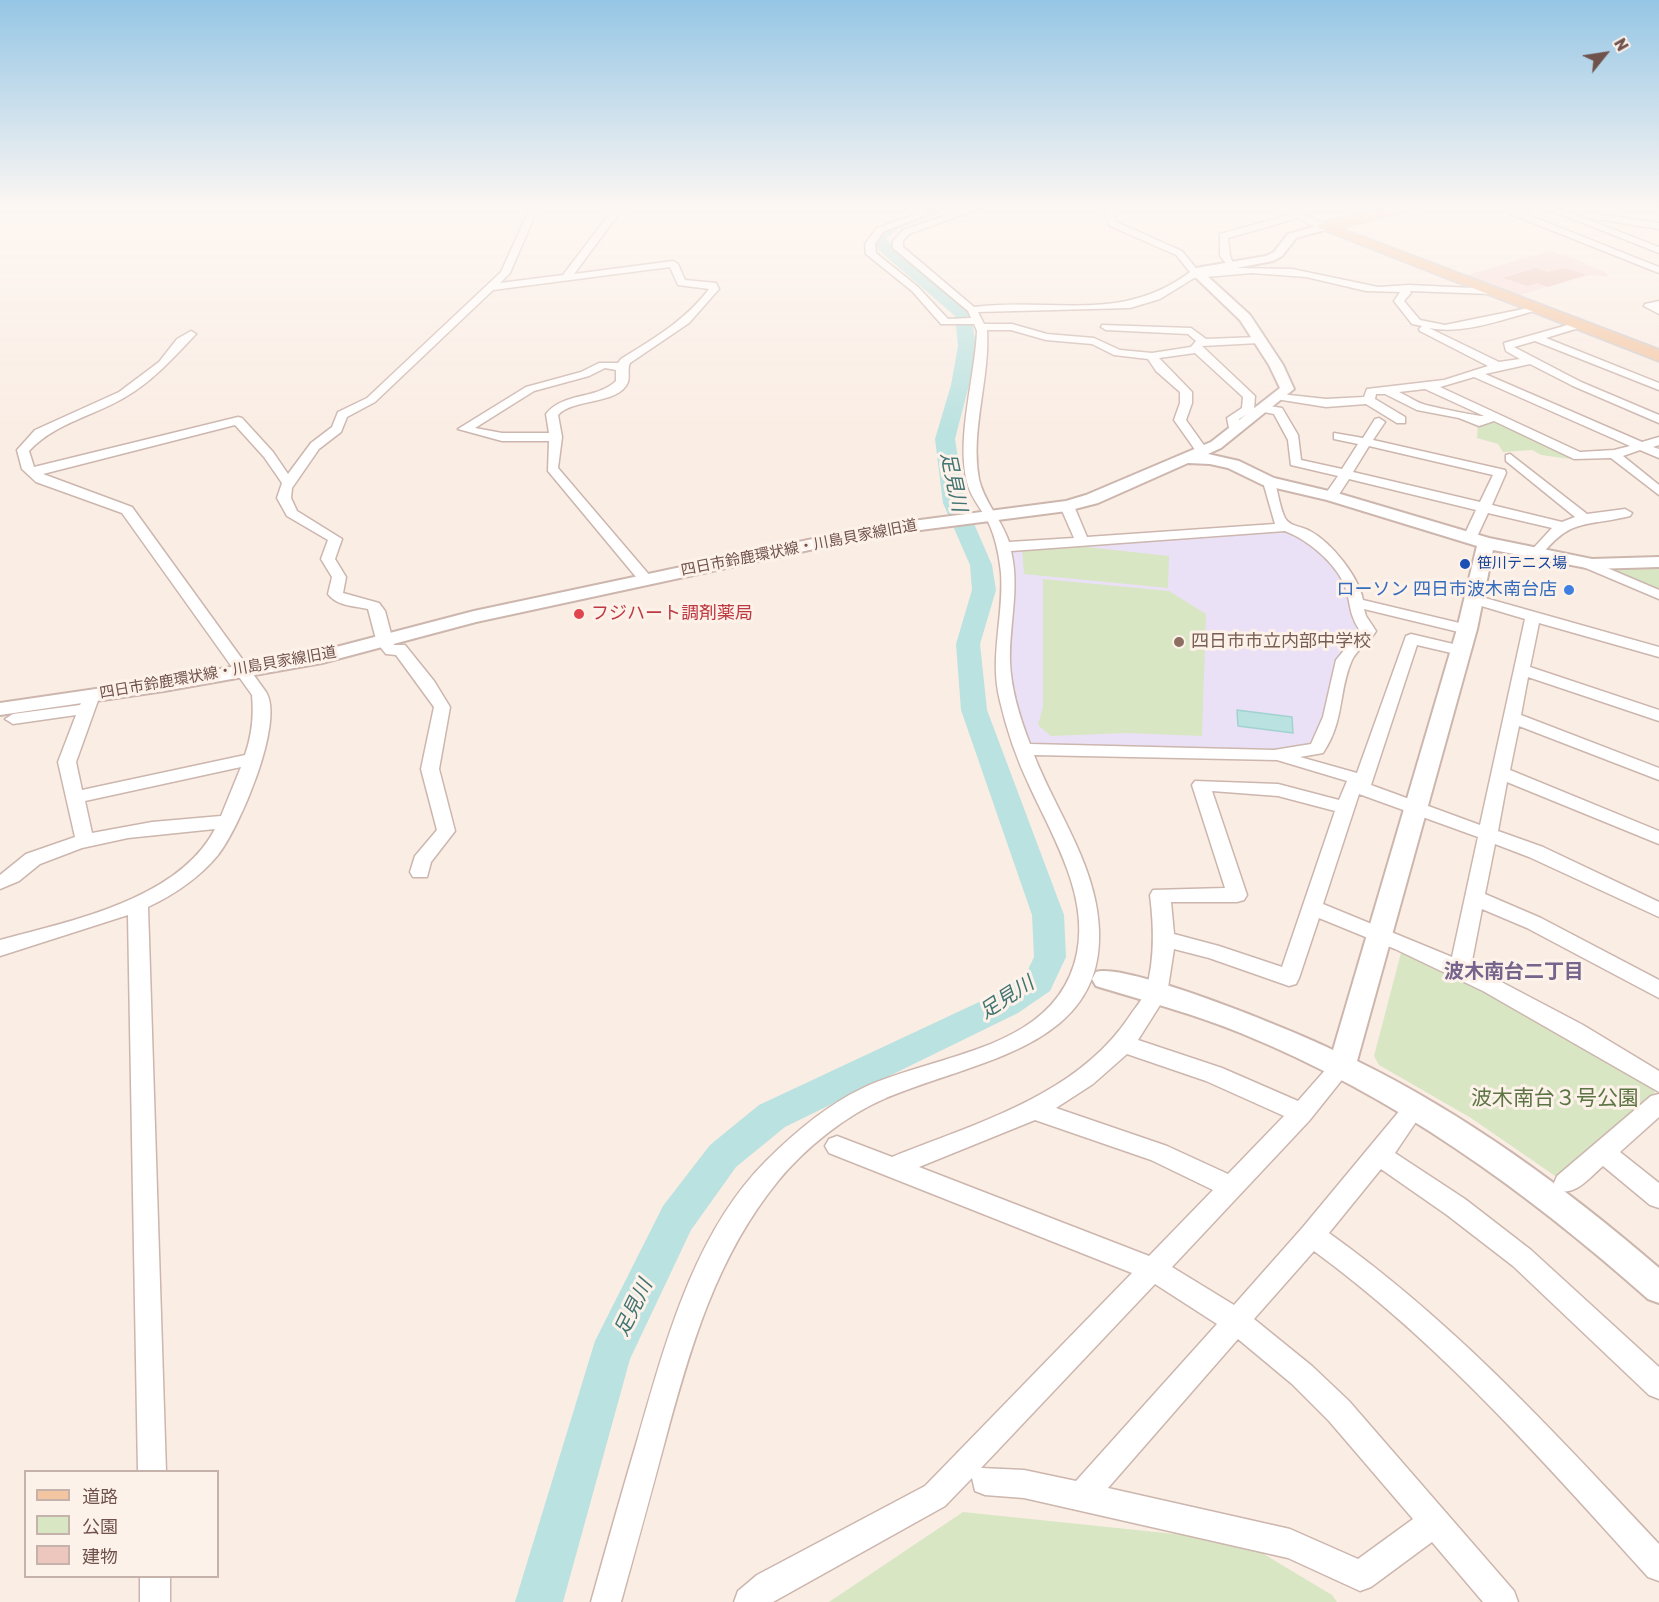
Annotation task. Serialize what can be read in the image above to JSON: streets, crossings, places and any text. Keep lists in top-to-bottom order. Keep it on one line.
{"streets":{"street":["四日市鈴鹿環状線・川島貝家線旧道"]},"districts":["波木南台二丁目"],"water":["足見川"],"parks":["波木南台３号公園"],"places":["笹川テニス場","ローソン 四日市波木南台店","フジハート調剤薬局","四日市市立内部中学校"],"legend":["道路","公園","建物"],"north":"top right"}
